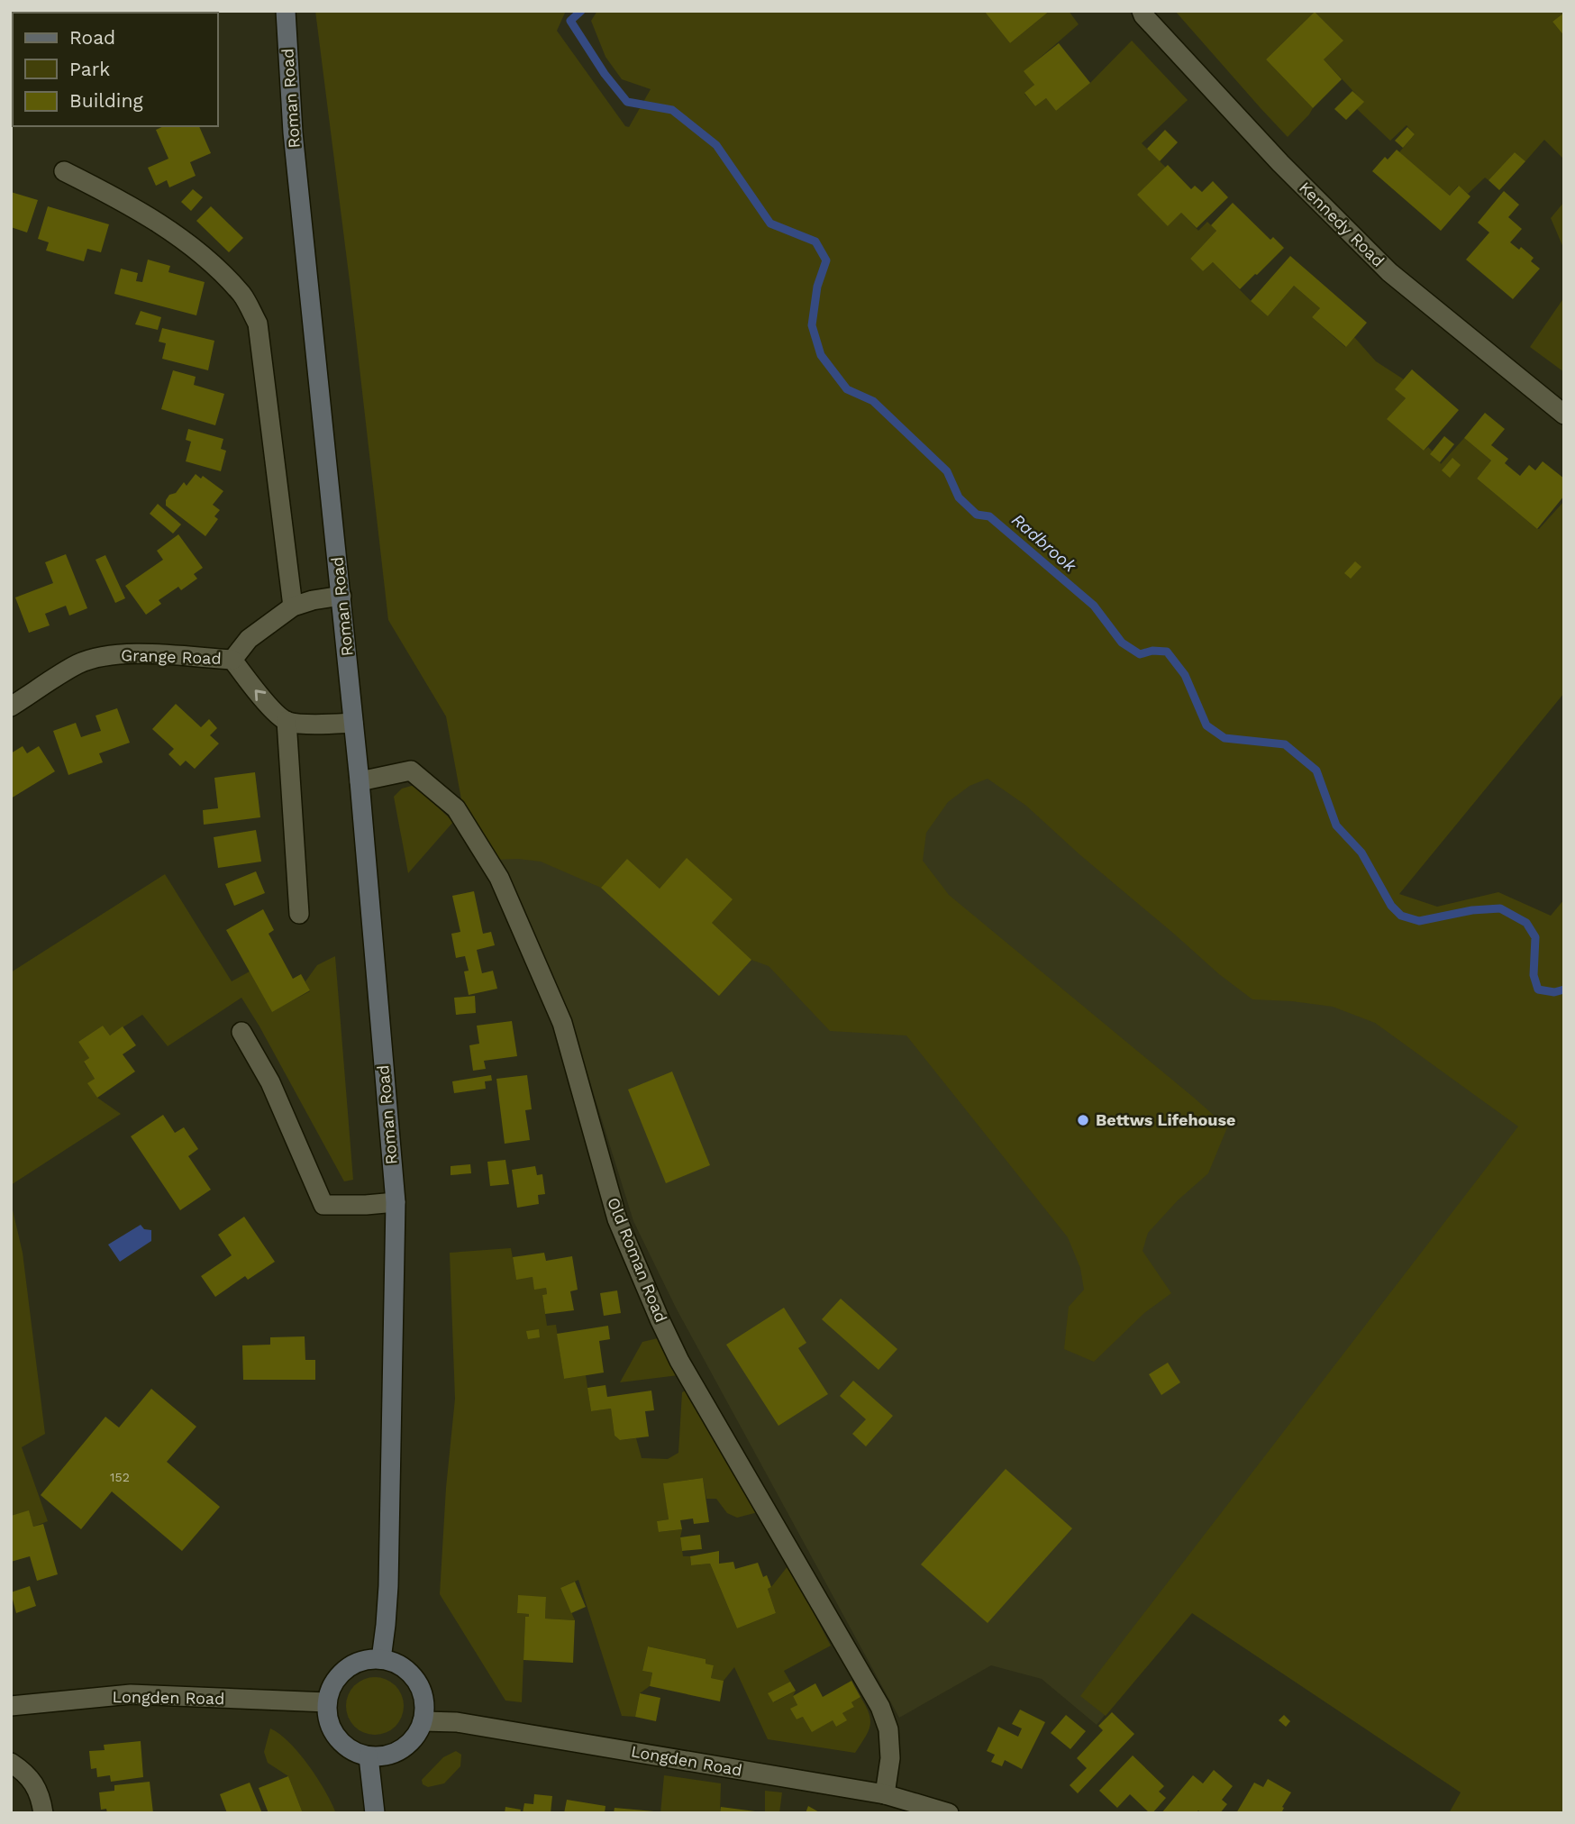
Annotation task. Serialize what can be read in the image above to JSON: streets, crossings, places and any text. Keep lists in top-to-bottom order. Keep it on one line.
{"streets":{"main road":["Roman Road"],"street":["Kennedy Road","Grange Road","Old Roman Road","Longden Road"]},"crossings":[["Roman Road","Grange Road"],["Roman Road","Old Roman Road"],["Roman Road","Longden Road"],["Old Roman Road","Longden Road"]],"water":["Radbrook"],"places":["Bettws Lifehouse"],"house_numbers":["152"],"legend":["Road","Park","Building"]}
